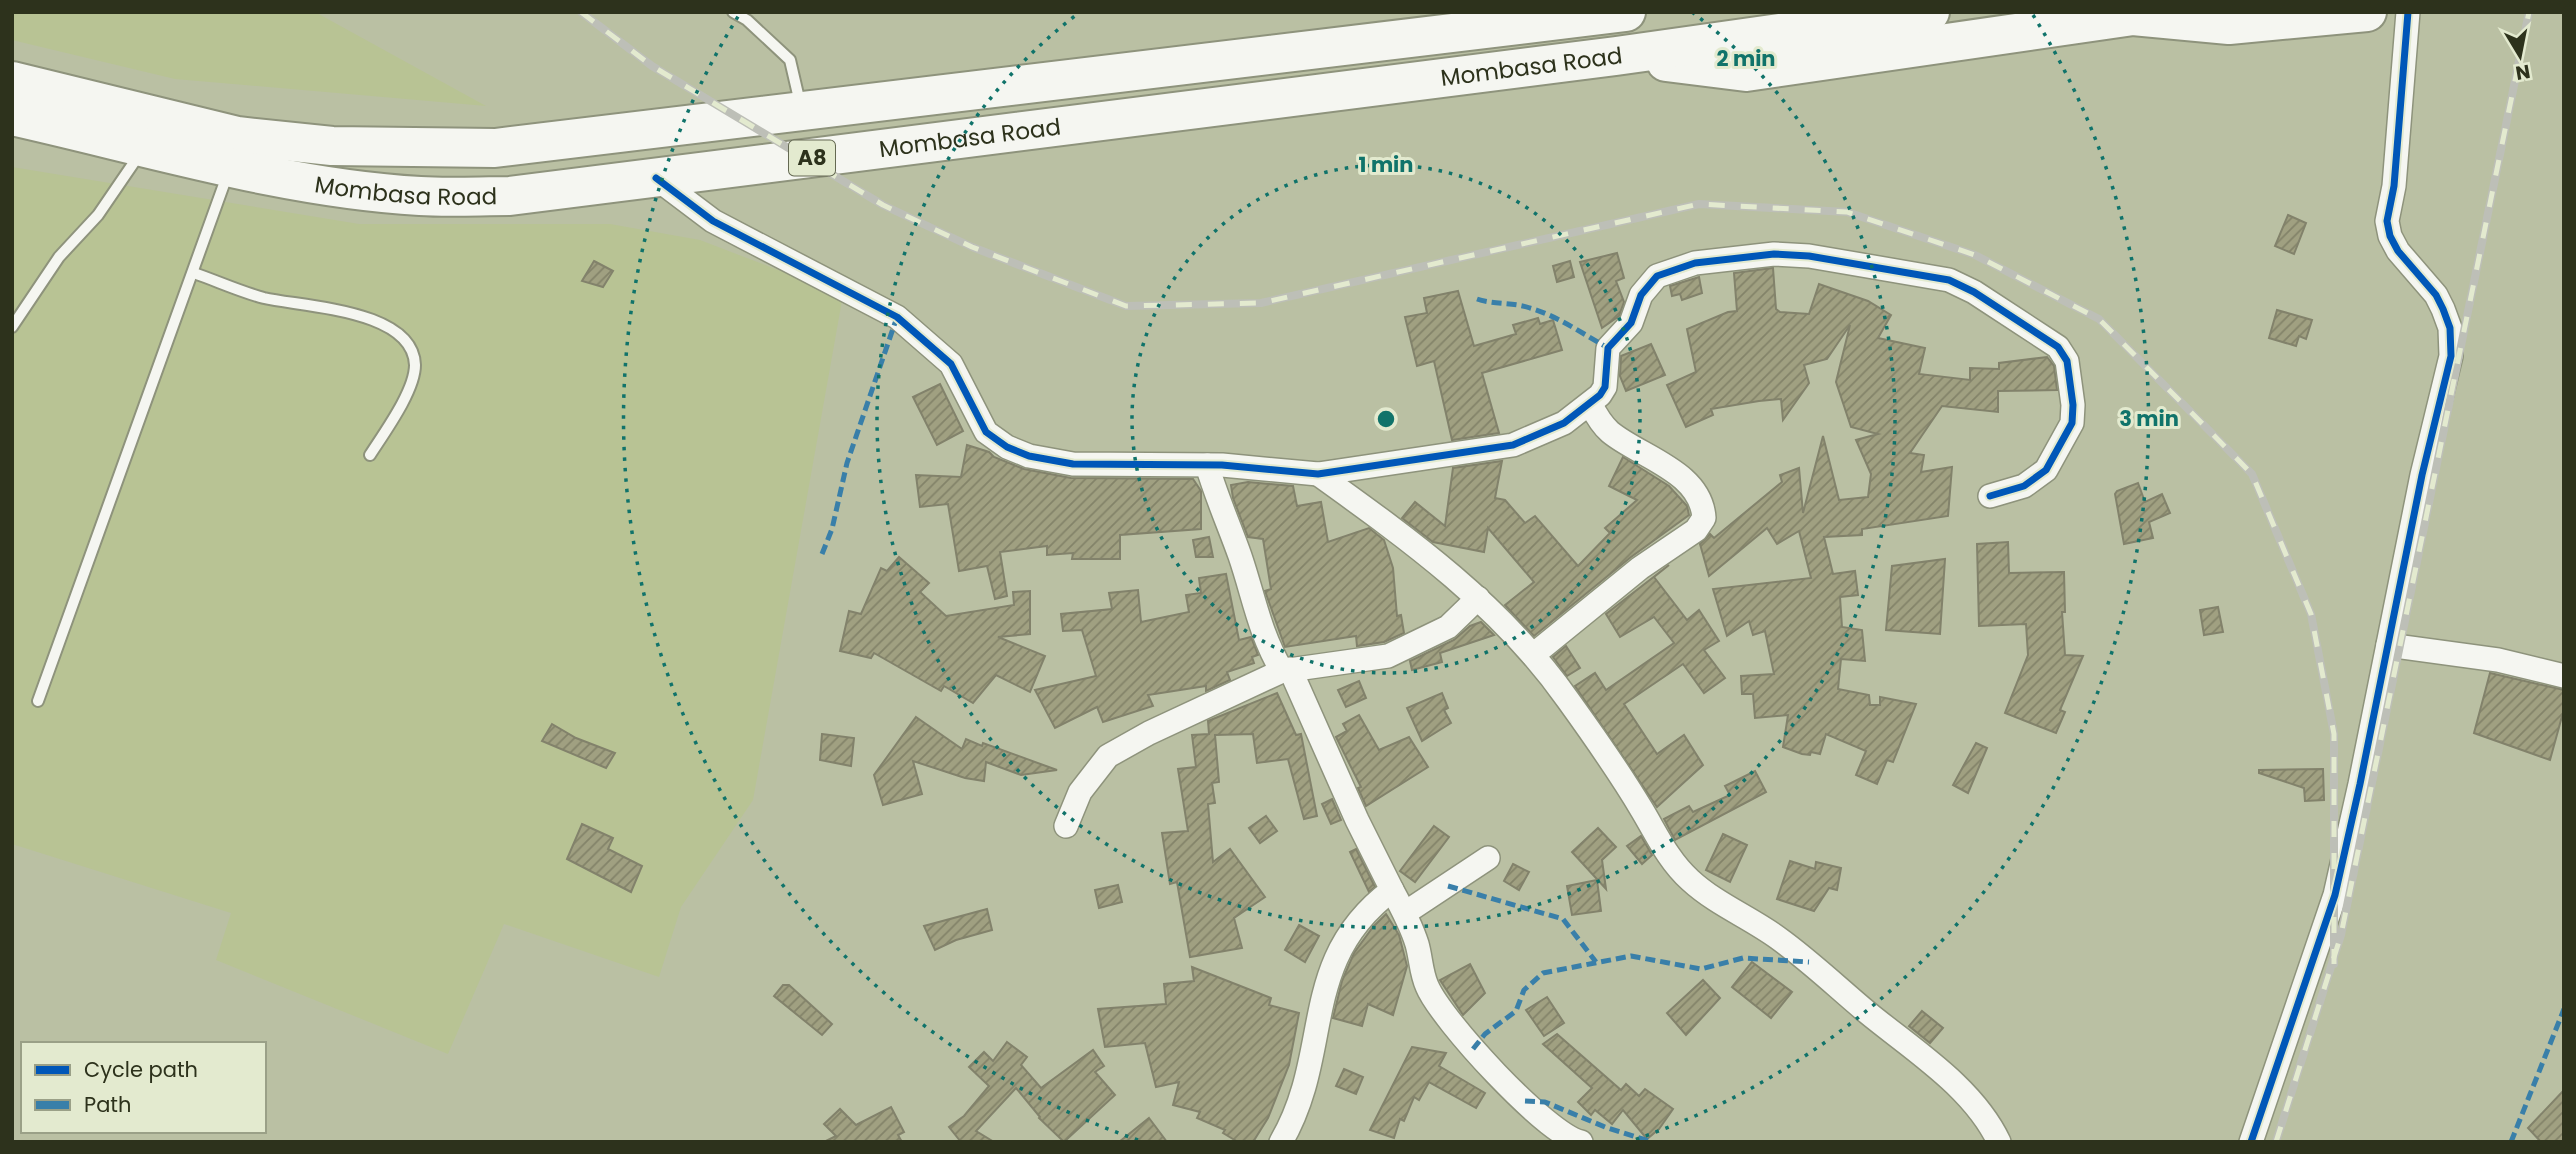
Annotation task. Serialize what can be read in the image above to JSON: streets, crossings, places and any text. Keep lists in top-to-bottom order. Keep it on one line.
{"streets":{"highway":["Mombasa Road","A8"]},"legend":["Cycle path","Path"],"north":"bottom","rings":["2 min","1 min","3 min"]}
